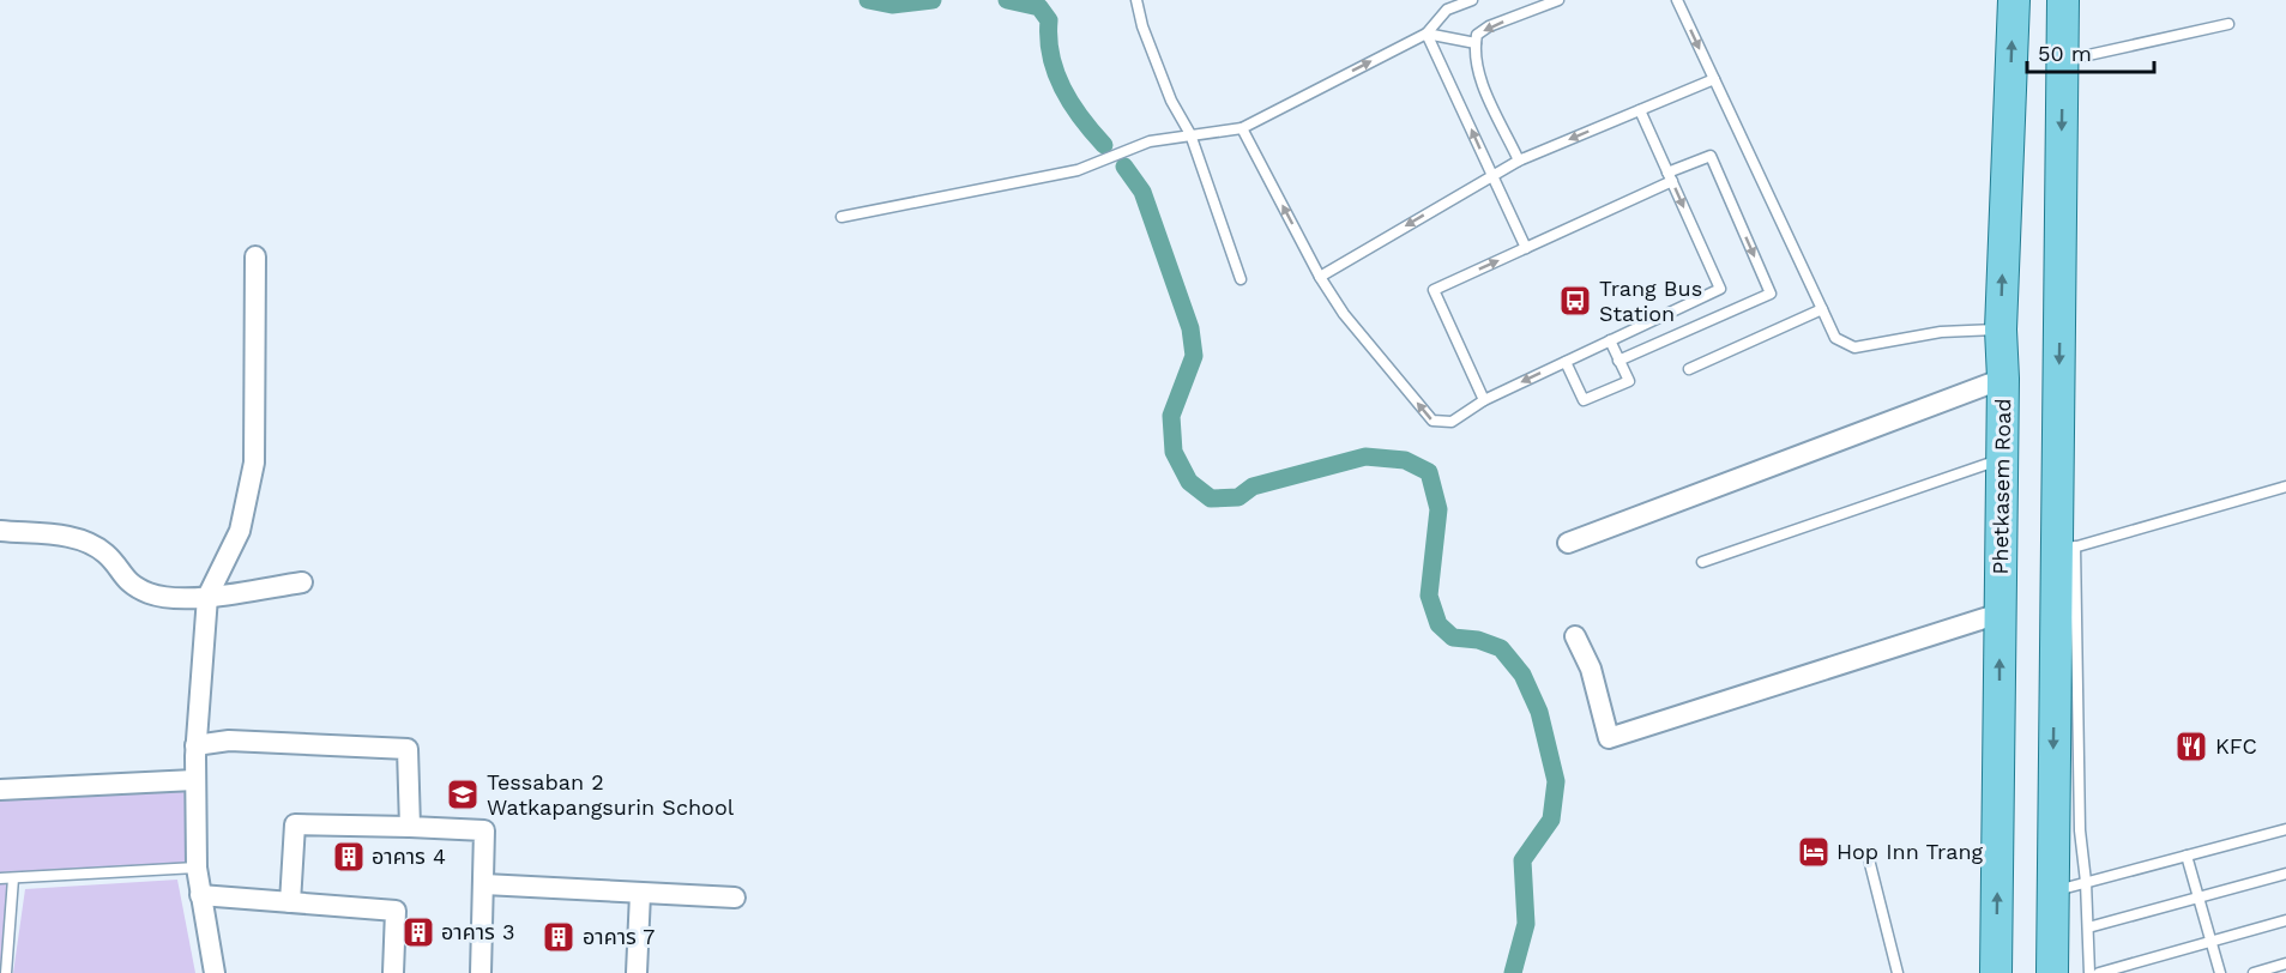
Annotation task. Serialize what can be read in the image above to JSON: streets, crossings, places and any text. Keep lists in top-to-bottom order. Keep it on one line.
{"streets":{"main road":["Phetkasem Road"]},"places":{"bus stop":["Trang Bus Station"],"restaurant":["KFC"],"school or university":["Tessaban 2 Watkapangsurin School"],"hotel":["Hop Inn Trang"],"building":["อาคาร 4","อาคาร 3","อาคาร 7"]},"scale_bar":"50 m"}
